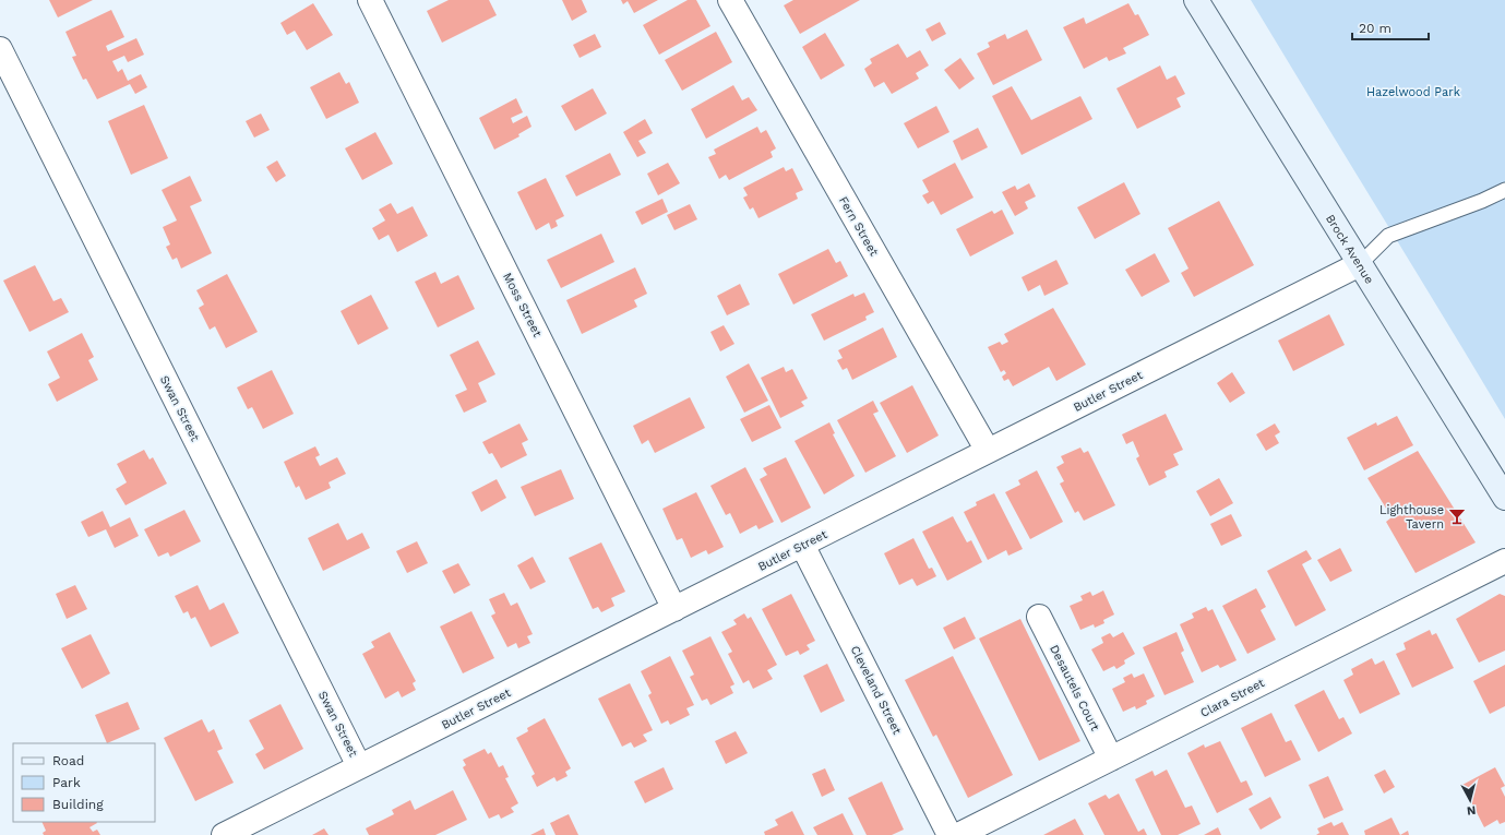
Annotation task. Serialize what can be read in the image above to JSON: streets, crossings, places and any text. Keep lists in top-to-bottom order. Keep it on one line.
{"streets":{"main road":["Brock Avenue"],"street":["Fern Street","Moss Street","Butler Street","Swan Street","Desautels Court","Cleveland Street","Clara Street"]},"crossings":[["Fern Street","Butler Street"],["Brock Avenue","Butler Street"],["Moss Street","Butler Street"],["Butler Street","Swan Street"],["Butler Street","Cleveland Street"],["Desautels Court","Clara Street"]],"parks":["Hazelwood Park"],"places":{"bar":["Lighthouse Tavern"]},"legend":["Road","Park","Building"],"scale_bar":"20 m","north":"bottom"}
